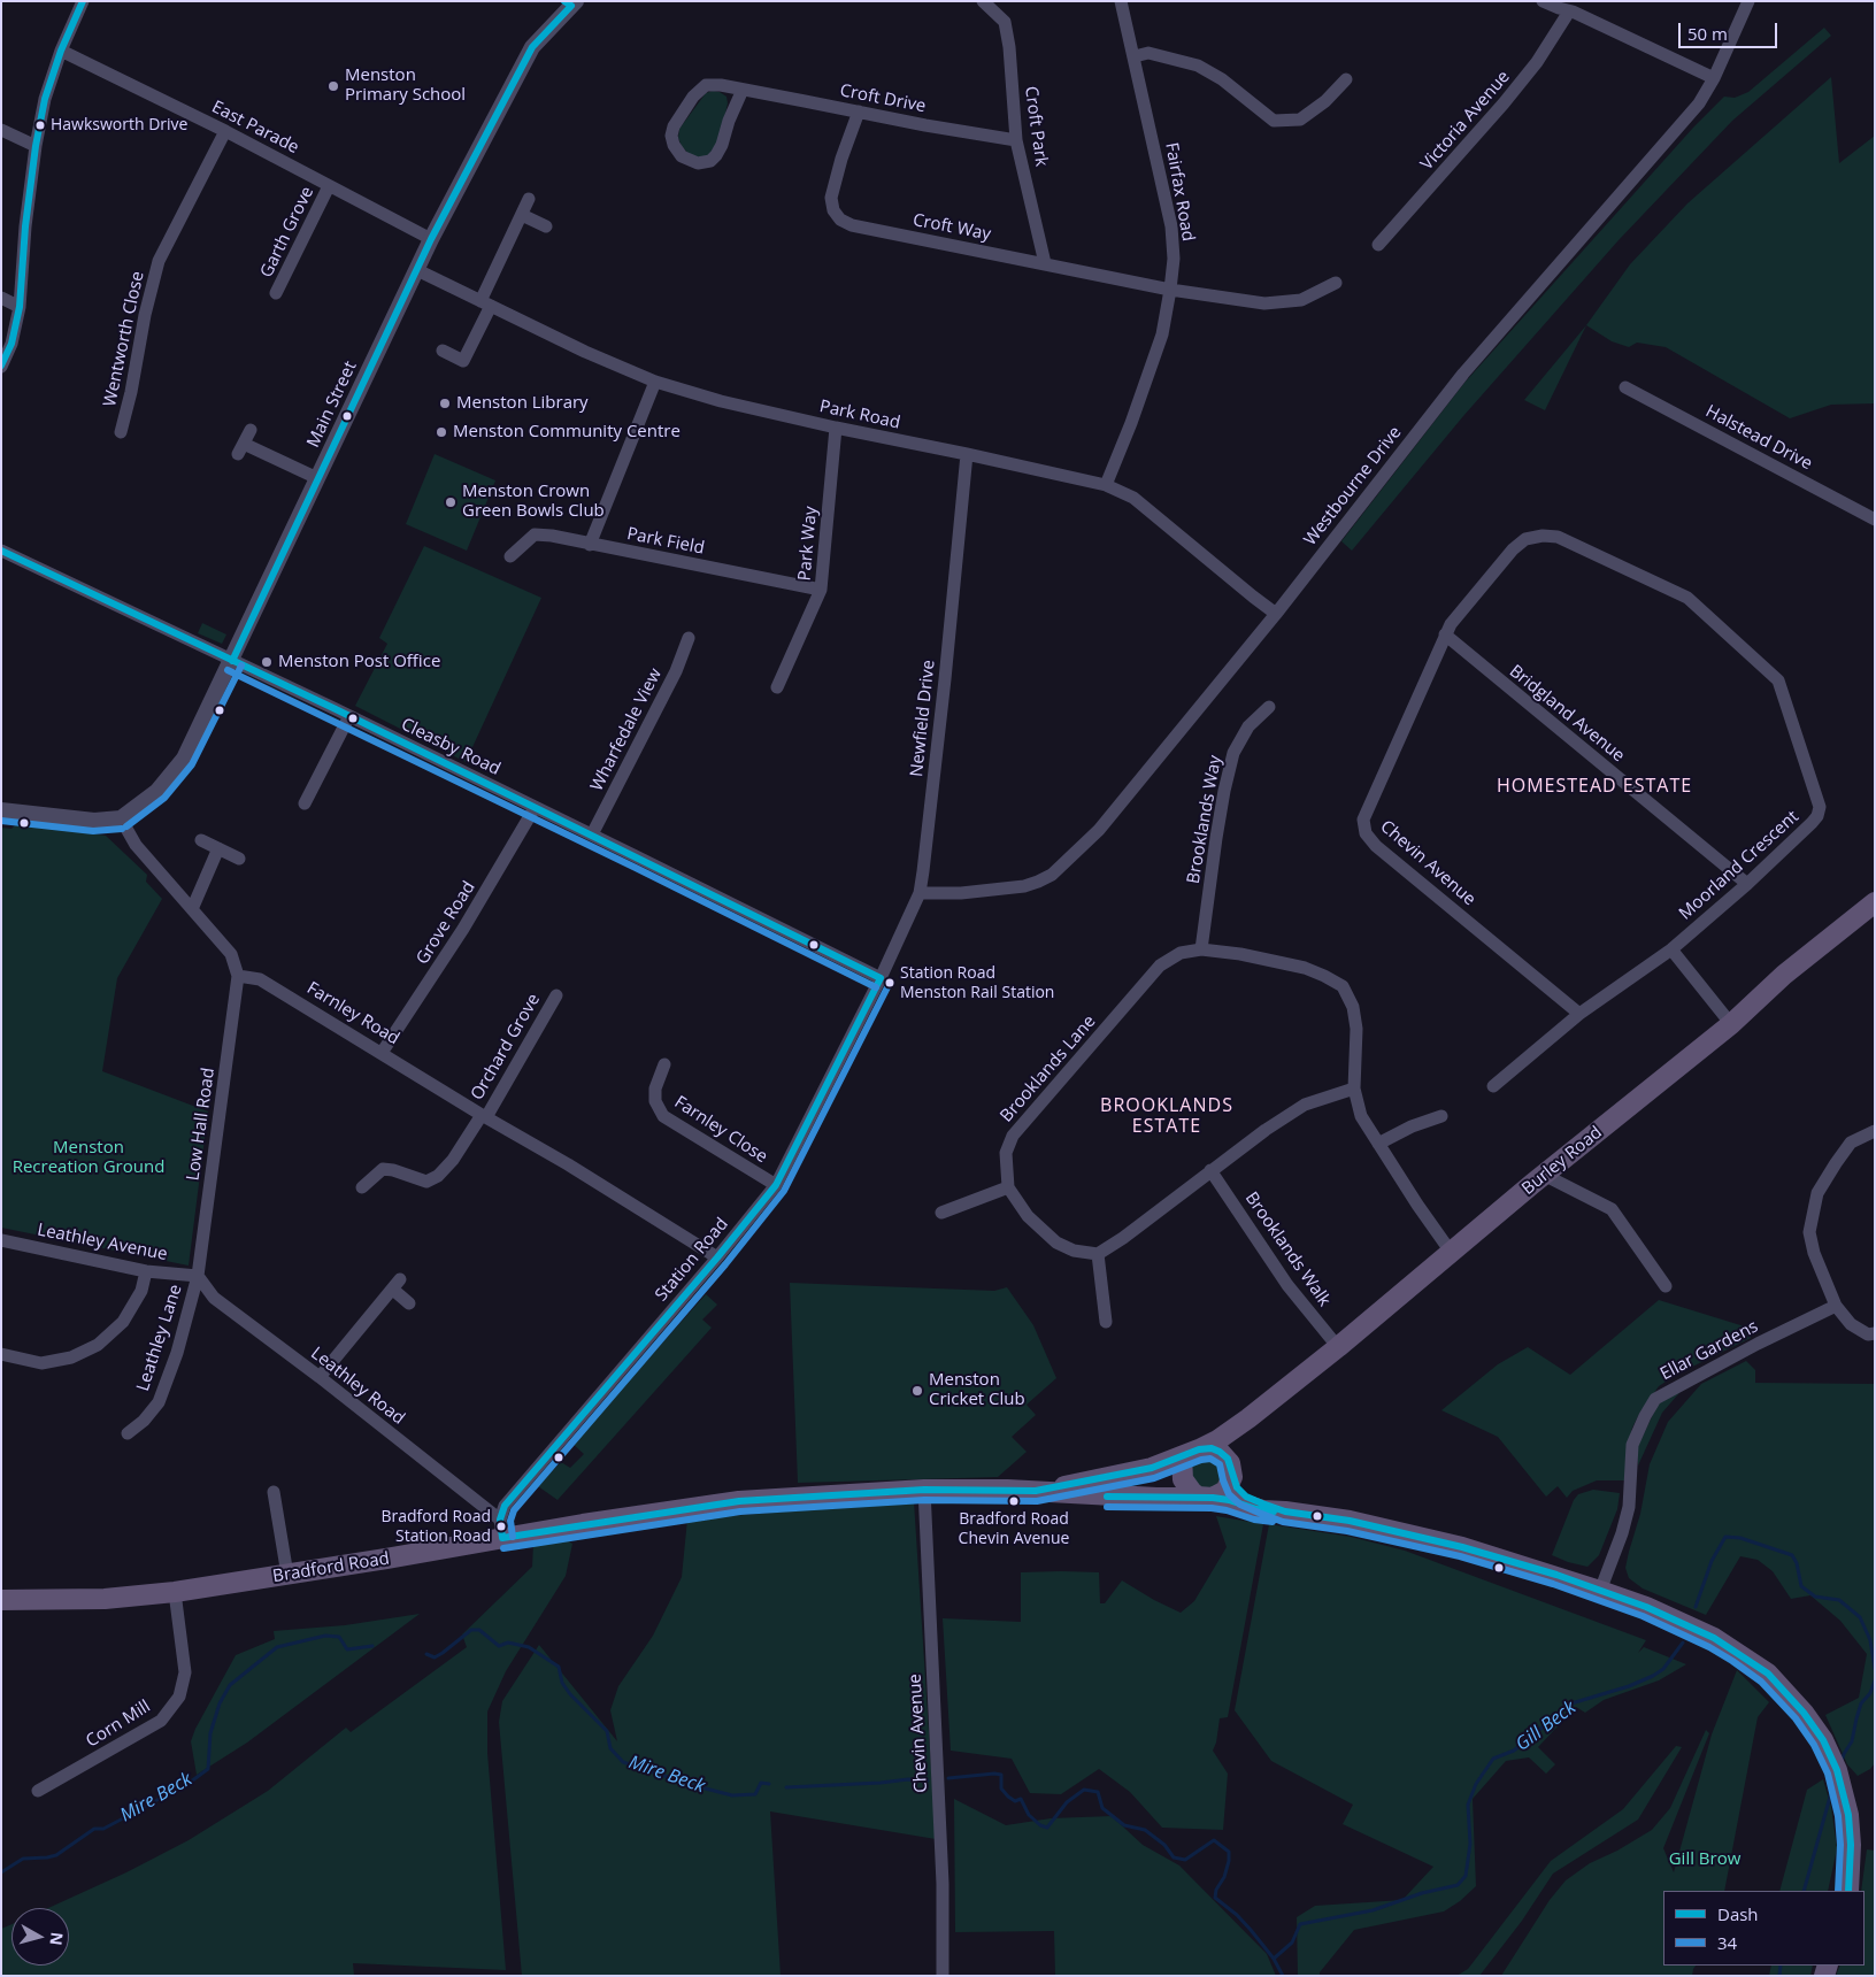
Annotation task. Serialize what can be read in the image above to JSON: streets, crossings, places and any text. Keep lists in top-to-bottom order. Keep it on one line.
{"streets":{"main road":["Burley Road","Bradford Road"],"street":["Croft Drive","Victoria Avenue","Croft Park","East Parade","Fairfax Road","Croft Way","Garth Grove","Wentworth Close","Main Street","Park Road","Halstead Drive","Westbourne Drive","Park Field","Park Way","Bridgland Avenue","Newfield Drive","Wharfedale View","Cleasby Road","Brooklands Way","Chevin Avenue","Moorland Crescent","Grove Road","Farnley Road","Orchard Grove","Brooklands Lane","Low Hall Road","Farnley Close","Leathley Avenue","Brooklands Walk","Station Road","Leathley Lane","Ellar Gardens","Leathley Road","Corn Mill"]},"crossings":[["Croft Drive","Croft Park"],["Croft Drive","Croft Way"],["Croft Park","Croft Way"],["East Parade","Garth Grove"],["East Parade","Wentworth Close"],["East Parade","Main Street"],["Fairfax Road","Croft Way"],["Fairfax Road","Park Road"],["Main Street","Park Road"],["Main Street","Cleasby Road"],["Park Road","Westbourne Drive"],["Park Road","Park Way"],["Park Road","Newfield Drive"],["Westbourne Drive","Newfield Drive"],["Park Field","Park Way"],["Bridgland Avenue","Chevin Avenue"],["Bridgland Avenue","Moorland Crescent"],["Newfield Drive","Cleasby Road"],["Newfield Drive","Station Road"],["Wharfedale View","Cleasby Road"],["Cleasby Road","Grove Road"],["Cleasby Road","Station Road"],["Brooklands Way","Brooklands Lane"],["Chevin Avenue","Moorland Crescent"],["Chevin Avenue","Bradford Road"],["Grove Road","Farnley Road"],["Farnley Road","Orchard Grove"],["Farnley Road","Low Hall Road"],["Farnley Road","Station Road"],["Brooklands Lane","Burley Road"],["Low Hall Road","Leathley Avenue"],["Low Hall Road","Leathley Lane"],["Low Hall Road","Leathley Road"],["Farnley Close","Station Road"],["Burley Road","Brooklands Walk"],["Burley Road","Bradford Road"],["Leathley Avenue","Leathley Lane"],["Leathley Avenue","Leathley Road"],["Station Road","Leathley Road"],["Station Road","Bradford Road"],["Leathley Lane","Leathley Road"],["Leathley Road","Bradford Road"],["Bradford Road","Corn Mill"]],"districts":["HOMESTEAD ESTATE","BROOKLANDS ESTATE"],"water":["Gill Beck","Mire Beck"],"parks":["Menston Recreation Ground","Gill Brow"],"places":["Menston Primary School","Hawksworth Drive","Menston Library","Menston Community Centre","Menston Crown Green Bowls Club","Menston Post Office","Station Road Menston Rail Station","Menston Cricket Club","Bradford Road Chevin Avenue","Bradford Road Station Road"],"lines":["transit line Dash","transit line 34"],"legend":["Dash","34"],"scale_bar":"50 m","north":"right"}
